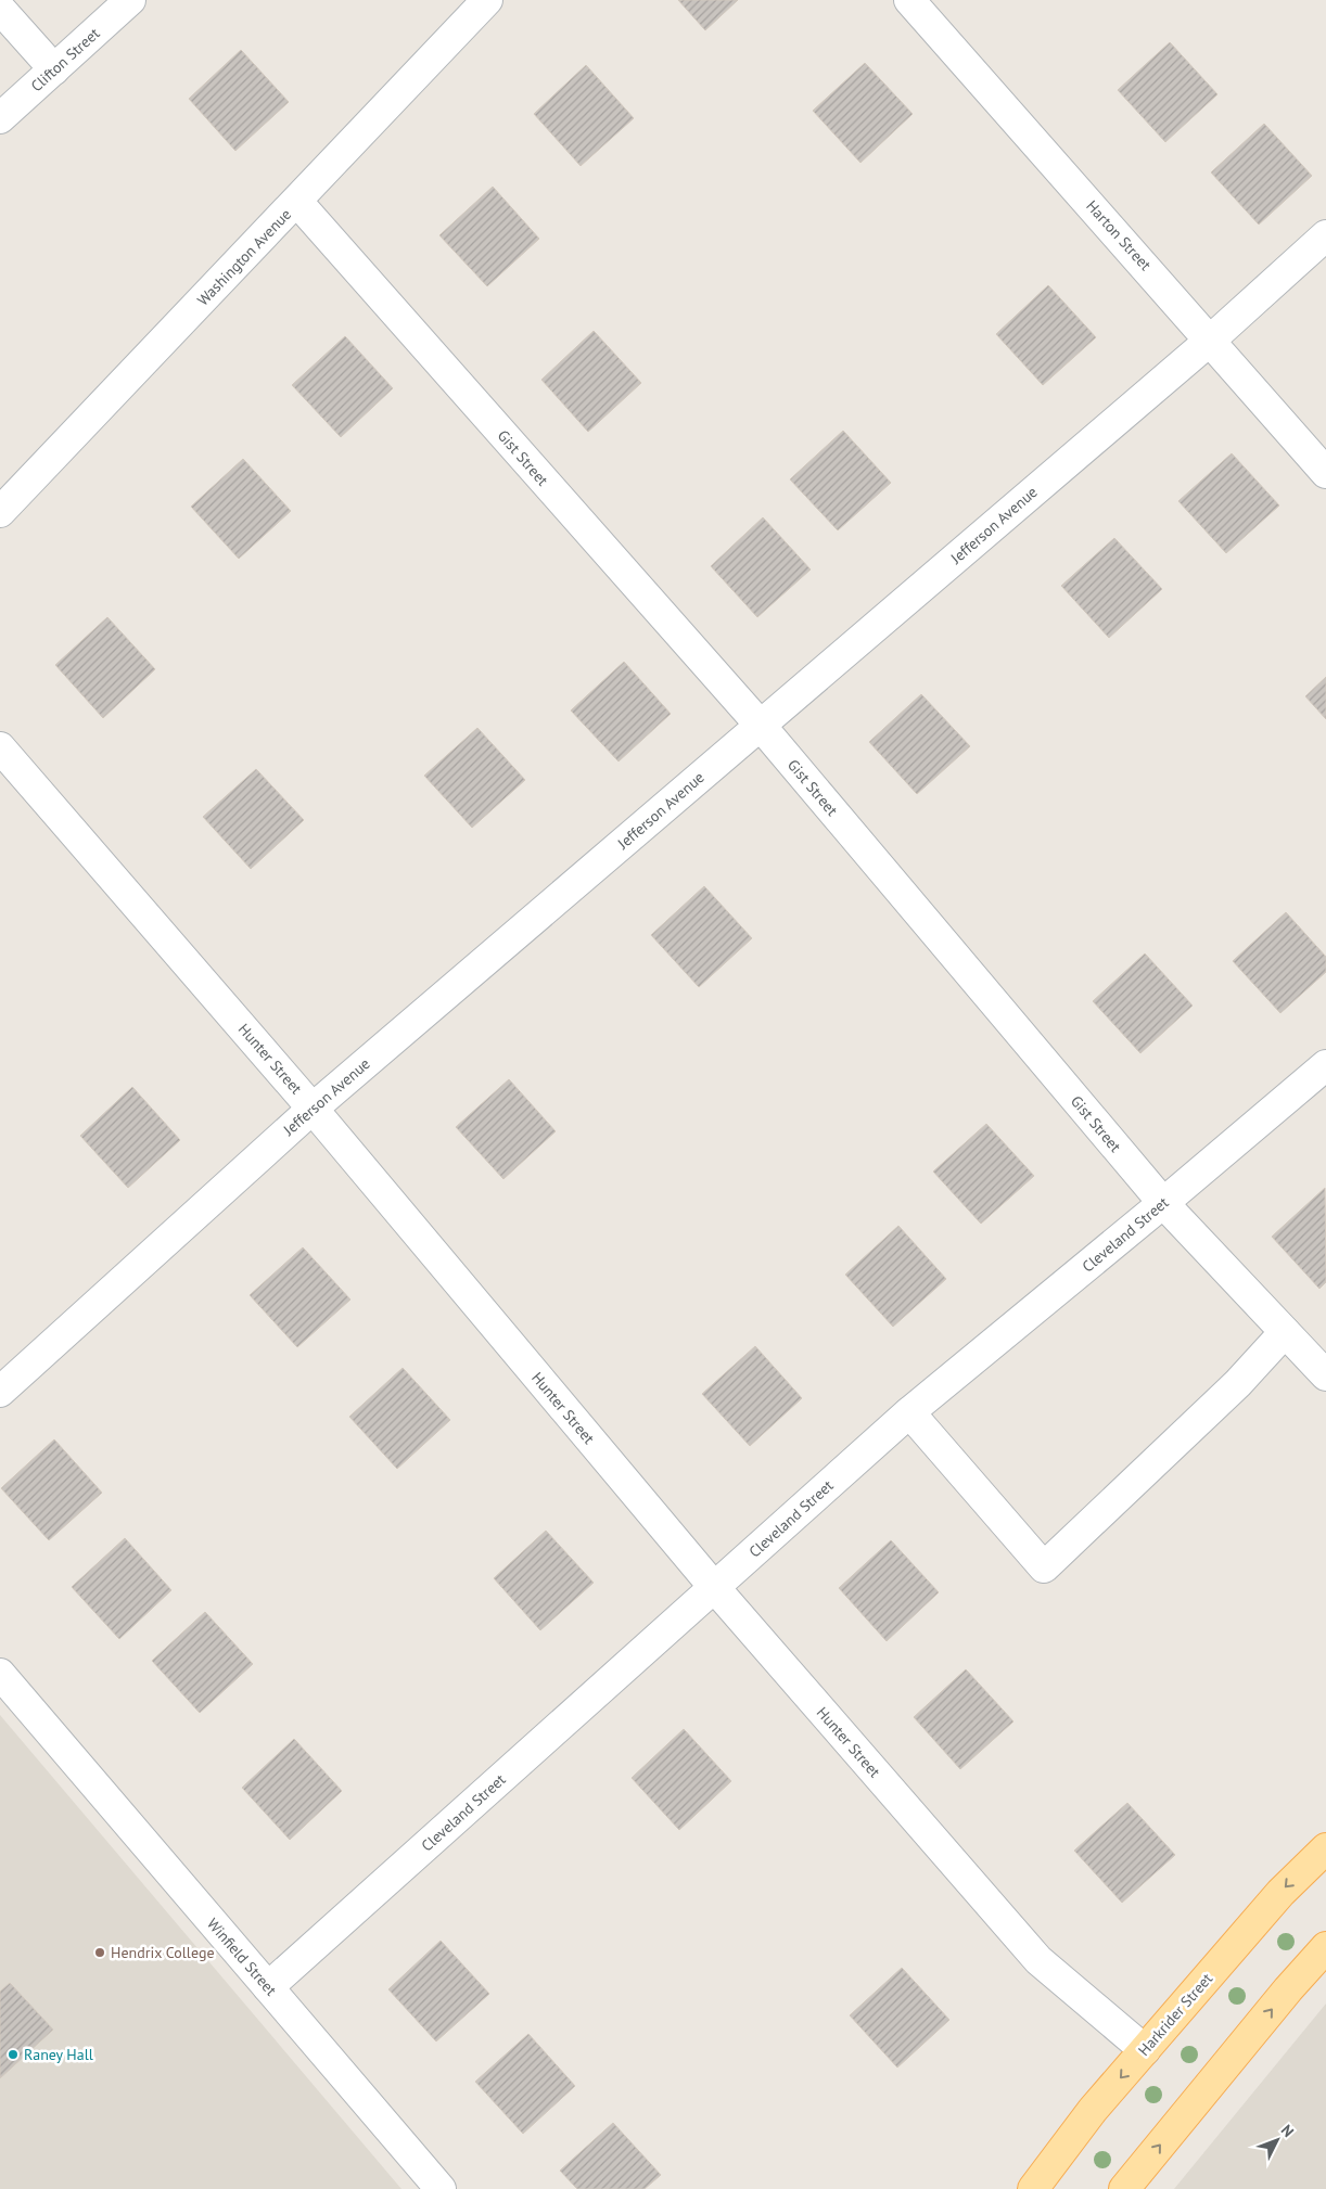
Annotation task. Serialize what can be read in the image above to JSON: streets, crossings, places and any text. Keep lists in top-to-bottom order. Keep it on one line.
{"streets":{"main road":["Harkrider Street"],"street":["Clifton Street","Harton Street","Washington Avenue","Gist Street","Jefferson Avenue","Hunter Street","Cleveland Street","Winfield Street"]},"crossings":[["Harton Street","Jefferson Avenue"],["Washington Avenue","Gist Street"],["Gist Street","Jefferson Avenue"],["Gist Street","Cleveland Street"],["Jefferson Avenue","Hunter Street"],["Hunter Street","Cleveland Street"],["Hunter Street","Harkrider Street"],["Cleveland Street","Winfield Street"]],"places":["Hendrix College","Raney Hall"],"north":"top right"}
